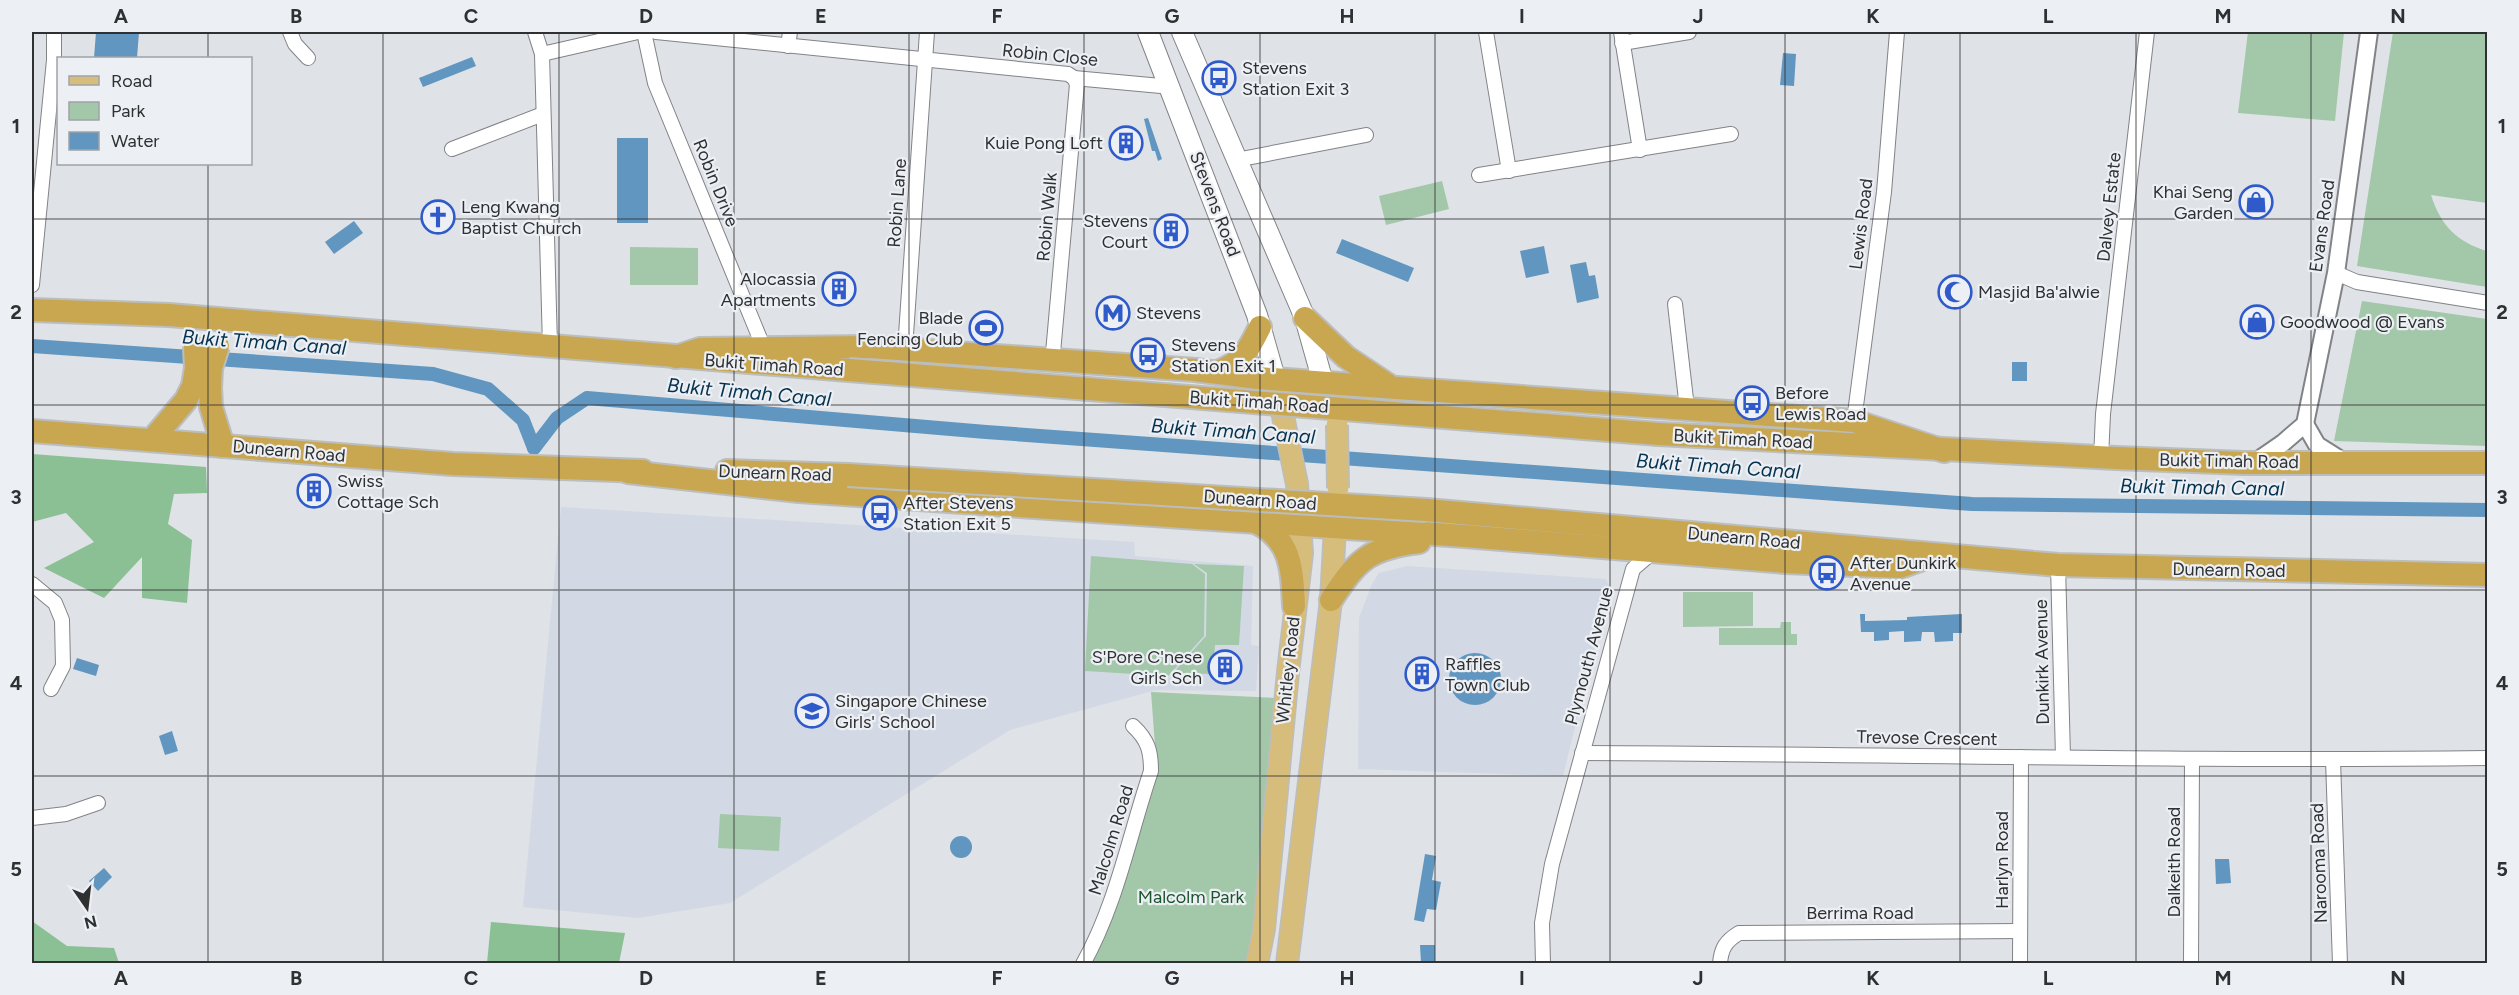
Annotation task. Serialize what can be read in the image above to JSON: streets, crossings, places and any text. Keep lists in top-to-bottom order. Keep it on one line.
{"streets":{"highway":["Bukit Timah Road","Dunearn Road"],"main road":["Stevens Road","Whitley Road"],"street":["Robin Close","Robin Drive","Robin Lane","Dalvey Estate","Robin Walk","Lewis Road","Evans Road","Plymouth Avenue","Dunkirk Avenue","Trevose Crescent","Malcolm Road","Harlyn Road","Dalkeith Road","Narooma Road","Berrima Road"]},"crossings":[["Robin Close","Robin Lane"],["Robin Close","Stevens Road"],["Robin Close","Robin Walk"],["Stevens Road","Whitley Road"],["Dalvey Estate","Bukit Timah Road"],["Dunearn Road","Dunkirk Avenue"],["Plymouth Avenue","Trevose Crescent"],["Dunkirk Avenue","Trevose Crescent"],["Trevose Crescent","Harlyn Road"],["Trevose Crescent","Dalkeith Road"],["Trevose Crescent","Narooma Road"],["Harlyn Road","Berrima Road"]],"water":["Bukit Timah Canal"],"parks":["Malcolm Park"],"places":{"bus stop":["Stevens Station Exit 3","Stevens Station Exit 1","Before Lewis Road","After Stevens Station Exit 5","After Dunkirk Avenue"],"building":["Kuie Pong Loft","Stevens Court","Alocassia Apartments","Swiss Cottage Sch","S'Pore C'nese Girls Sch","Raffles Town Club"],"shop":["Khai Seng Garden","Goodwood @ Evans"],"church":["Leng Kwang Baptist Church"],"mosque":["Masjid Ba'alwie"],"metro station":["Stevens"],"sports":["Blade Fencing Club"],"school or university":["Singapore Chinese Girls' School"]},"legend":["Road","Park","Water"],"north":"bottom","grid":{"columns":["A","B","C","D","E","F","G","H","I","J","K","L","M","N"],"rows":["1","2","3","4","5"]}}
